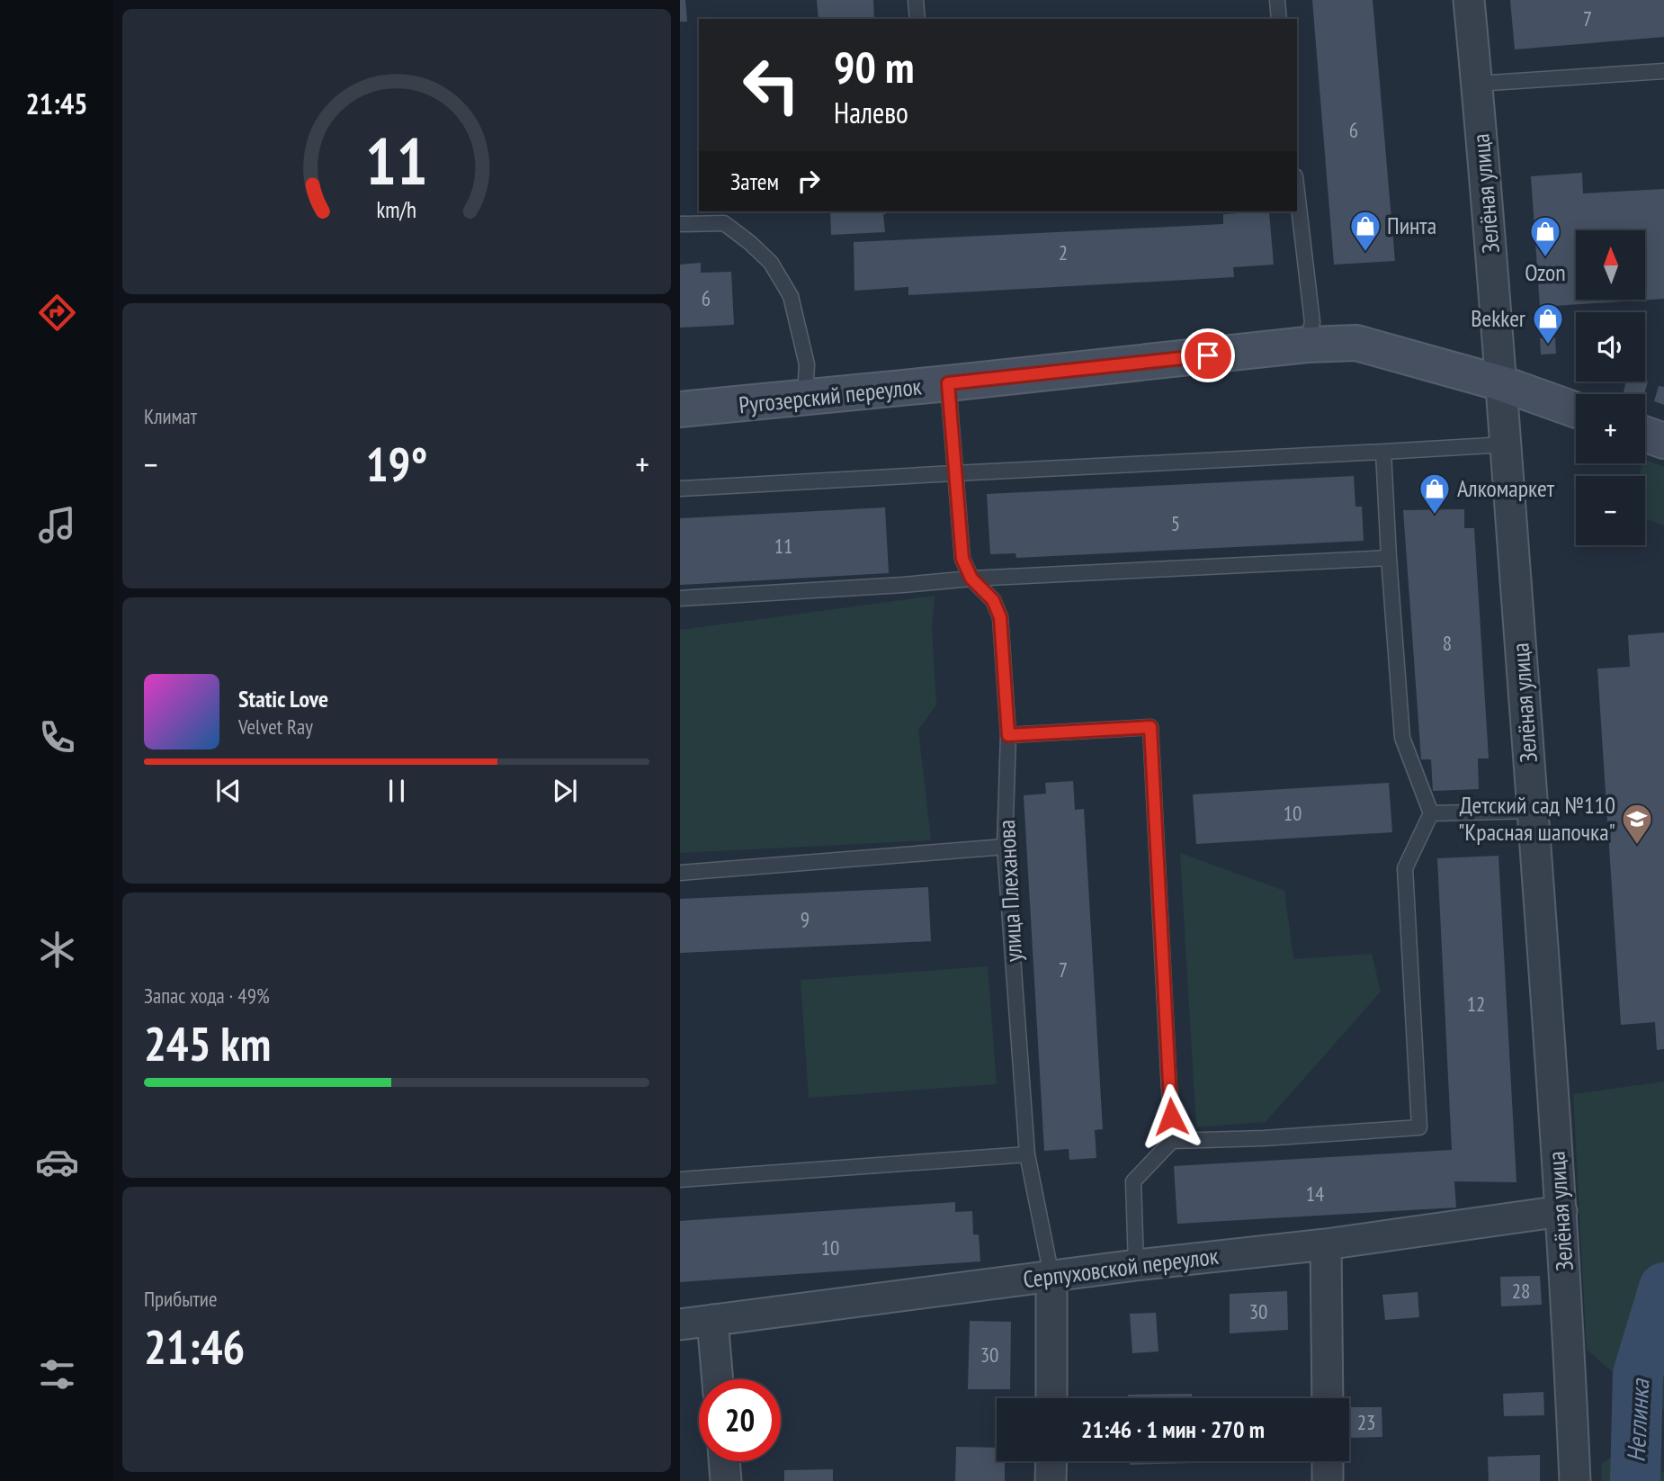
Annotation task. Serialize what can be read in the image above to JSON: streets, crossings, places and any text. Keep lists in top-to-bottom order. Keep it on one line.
{"streets":{"main road":["Ругозерский переулок"],"street":["Зелёная улица","улица Плеханова","Серпуховской переулок"]},"crossings":[["Зелёная улица","Ругозерский переулок"],["Зелёная улица","Серпуховской переулок"],["Ругозерский переулок","улица Плеханова"],["улица Плеханова","Серпуховской переулок"]],"water":["Неглинка"],"places":{"shop":["Пинта","Ozon","Bekker","Алкомаркет"],"school or university":["Детский сад №110 \"Красная шапочка\""]},"house_numbers":["7","6","2","6","5","11","8","10","9","7","12","14","10","28","30","30","23"],"north":"top","page":{"tabs":"21:45","turn":["90 m","Налево"],"then":"Затем","map_buttons":["+","−"],"tile":["Климат",["Запас хода · 49%","245 km"],["Прибытие","21:46"]],"heat":["−","19°","+"],"song":["Static Love","Velvet Ray"],"limit":"20","trip":"21:46 · 1 мин · 270 m","gauge":["11","km/h"]}}
